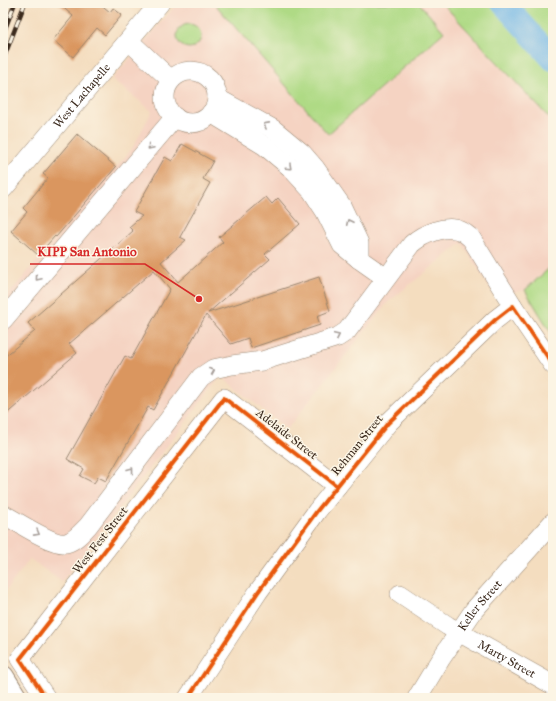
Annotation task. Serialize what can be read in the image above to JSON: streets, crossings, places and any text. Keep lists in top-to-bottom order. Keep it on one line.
{"streets":{"street":["West Lachapelle","Adelaide Street","Rehman Street","West Fest Street","Keller Street","Marty Street"]},"crossings":[["Adelaide Street","Rehman Street"],["Adelaide Street","West Fest Street"],["Keller Street","Marty Street"]],"places":["KIPP San Antonio"]}
